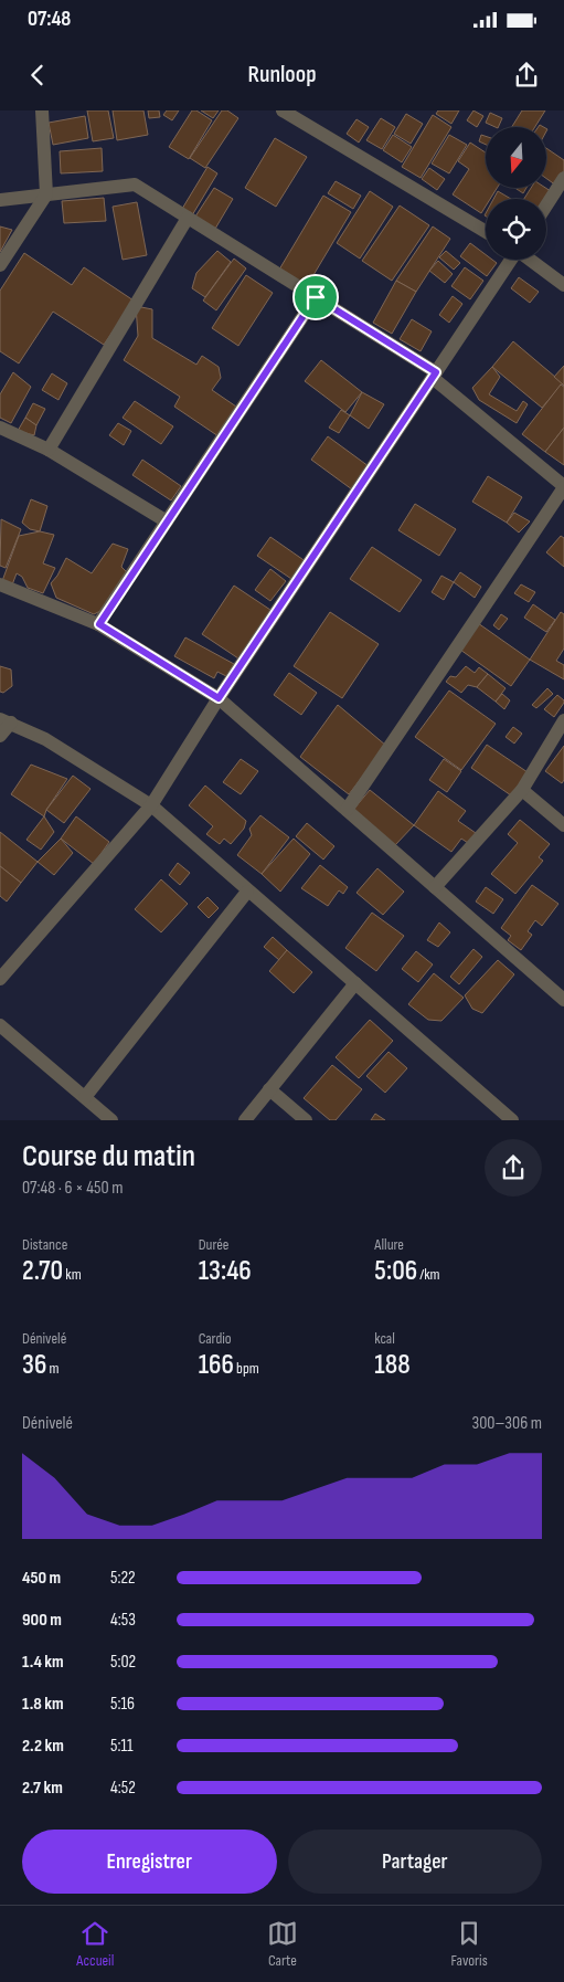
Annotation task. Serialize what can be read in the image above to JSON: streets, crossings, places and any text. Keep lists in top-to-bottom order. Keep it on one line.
{"north":"bottom","page":{"status":"07:48","header":"Runloop","heading":["Course du matin","07:48 · 6 × 450 m"],"stats":[["Distance","2.70 km"],["Durée","13:46"],["Allure","5:06 /km"],["Dénivelé","36 m"],["Cardio","166 bpm"],["kcal","188"]],"chart":["Dénivelé","300–306 m"],"list":[{"name":"450 m","note":"5:22"},{"name":"900 m","note":"4:53"},{"name":"1.4 km","note":"5:02"},{"name":"1.8 km","note":"5:16"},{"name":"2.2 km","note":"5:11"},{"name":"2.7 km","note":"4:52"}],"buttons":["Enregistrer","Partager"],"tabs":["Accueil","Carte","Favoris"]}}
